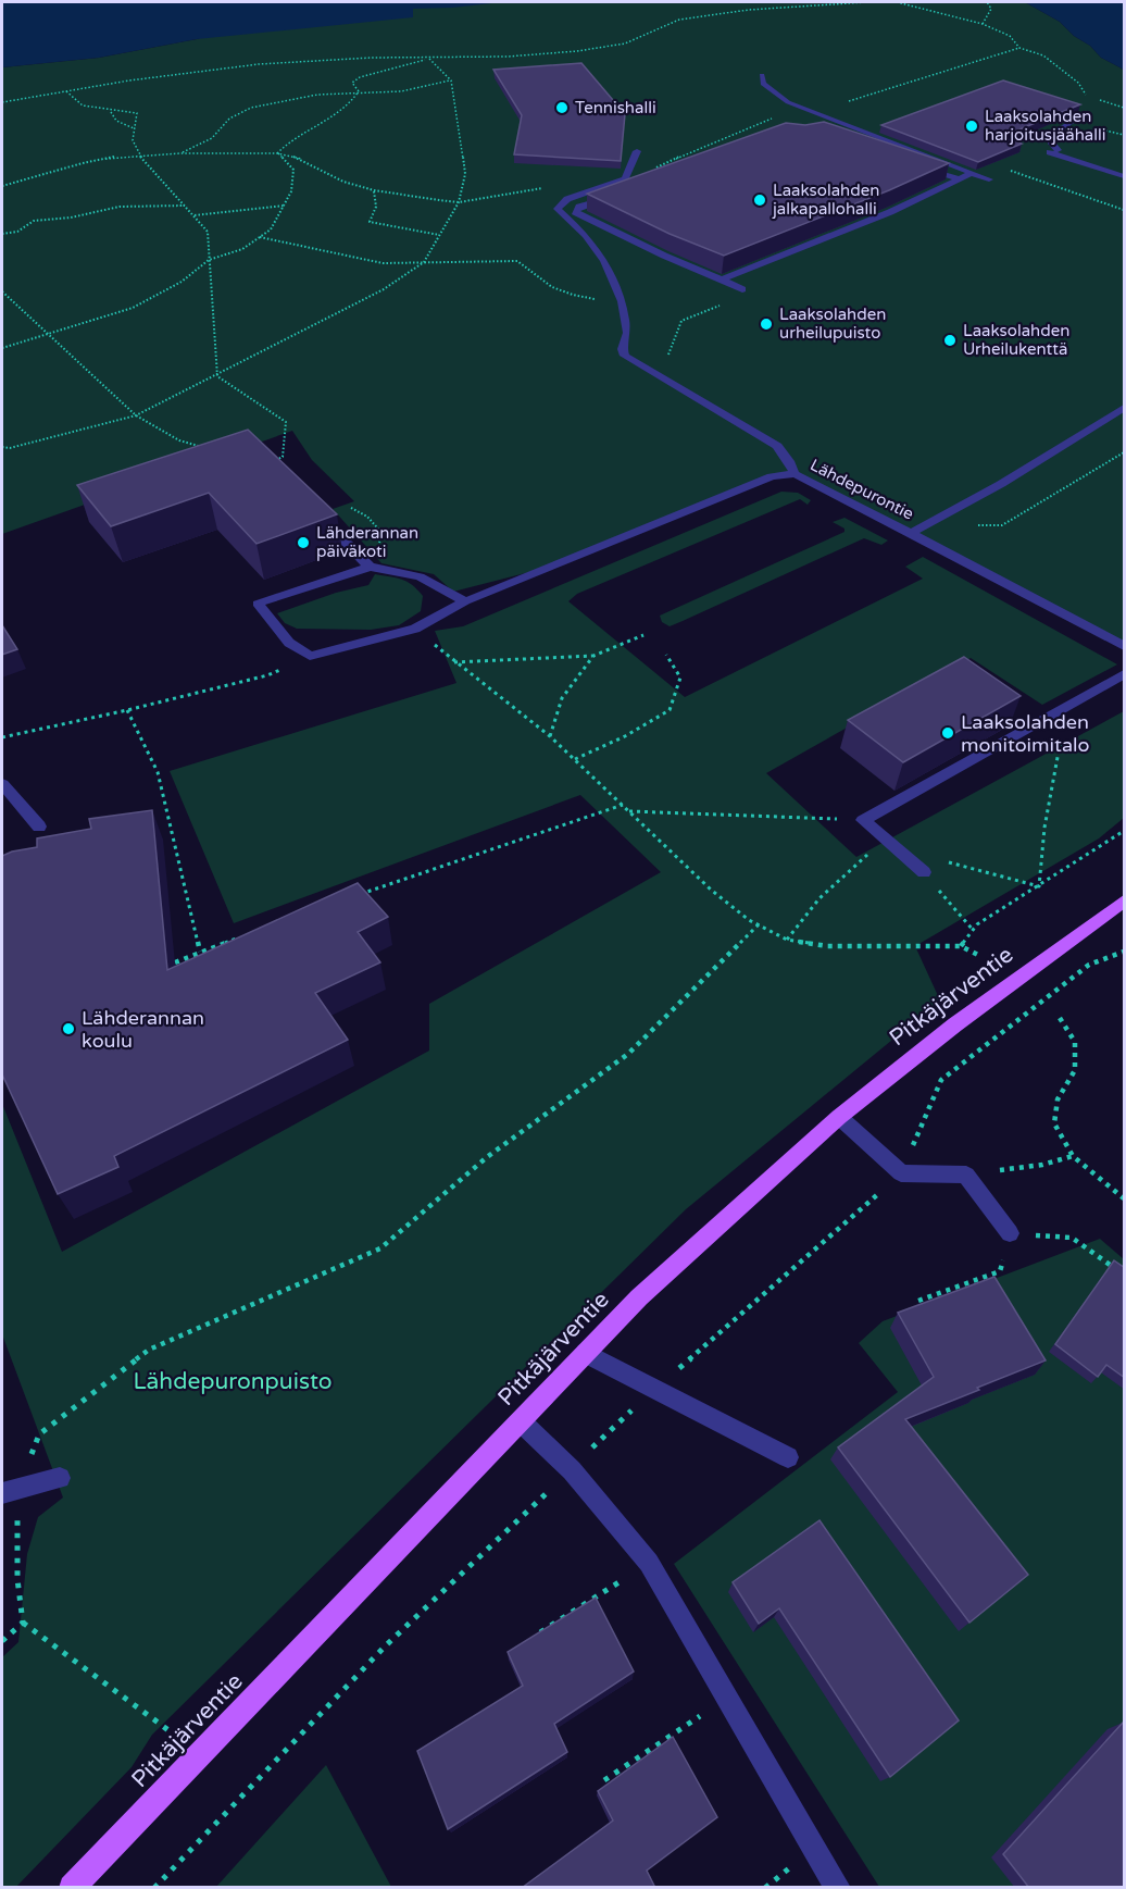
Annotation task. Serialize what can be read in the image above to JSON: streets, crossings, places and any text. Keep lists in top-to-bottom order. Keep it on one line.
{"streets":{"main road":["Pitkäjärventie"],"street":["Lähdepurontie"]},"parks":["Lähdepuronpuisto"],"places":["Tennishalli","Laaksolahden harjoitusjäähalli","Laaksolahden jalkapallohalli","Laaksolahden urheilupuisto","Laaksolahden Urheilukenttä","Lähderannan päiväkoti","Laaksolahden monitoimitalo","Lähderannan koulu"]}
